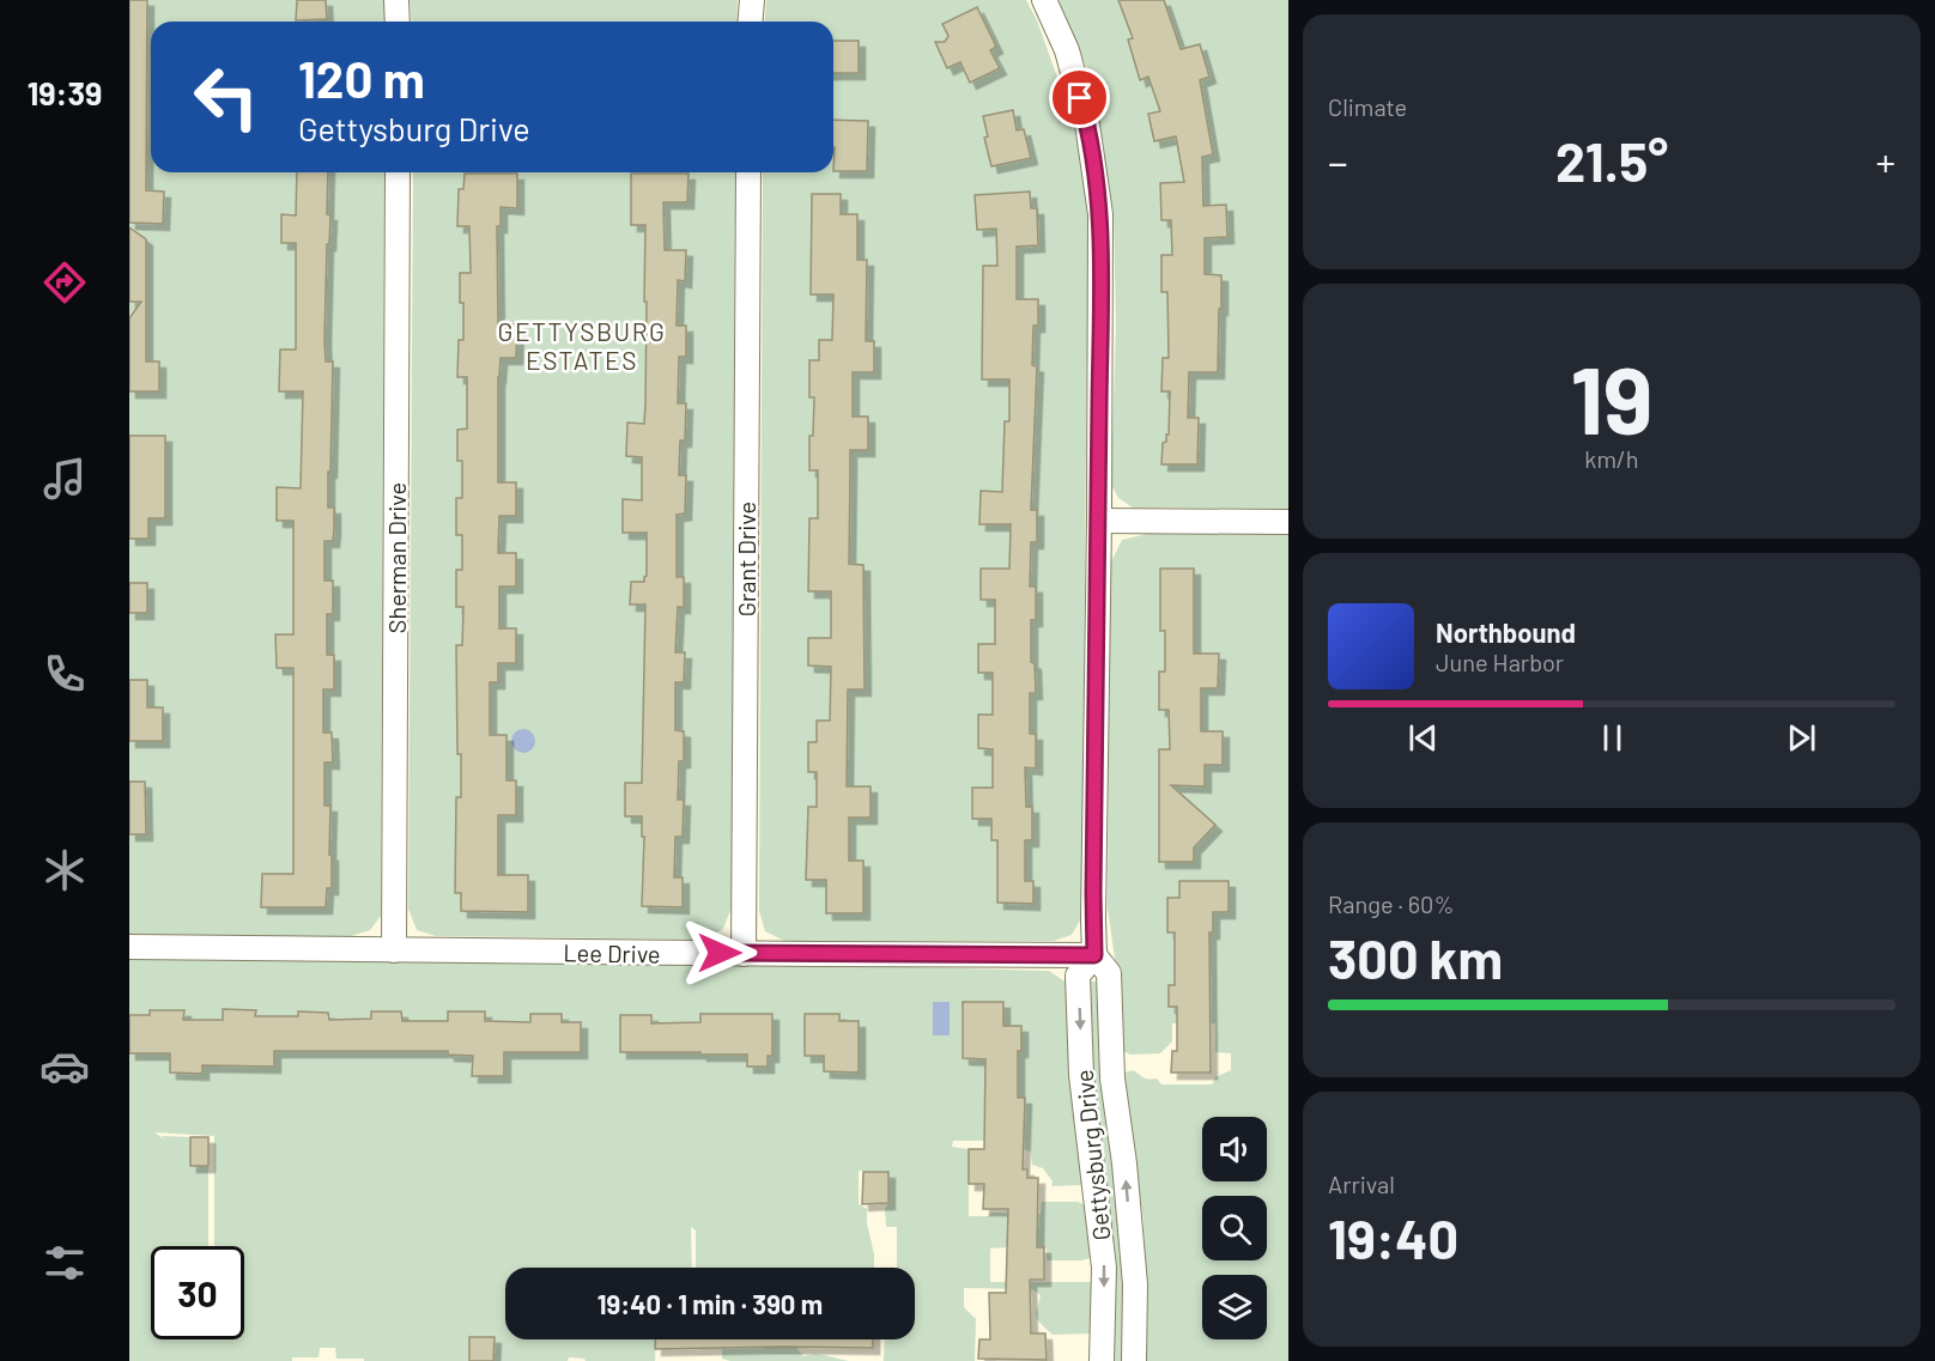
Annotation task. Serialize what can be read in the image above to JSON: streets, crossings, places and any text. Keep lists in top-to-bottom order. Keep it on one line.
{"streets":{"street":["Sherman Drive","Grant Drive","Lee Drive","Gettysburg Drive"]},"crossings":[["Sherman Drive","Lee Drive"],["Grant Drive","Lee Drive"],["Lee Drive","Gettysburg Drive"]],"districts":["GETTYSBURG ESTATES"],"page":{"tabs":"19:39","tile":["Climate",["19","km/h"],["Range · 60%","300 km"],["Arrival","19:40"]],"turn":["120 m","Gettysburg Drive"],"heat":["−","21.5°","+"],"song":["Northbound","June Harbor"],"limit":"30","trip":"19:40 · 1 min · 390 m"}}
